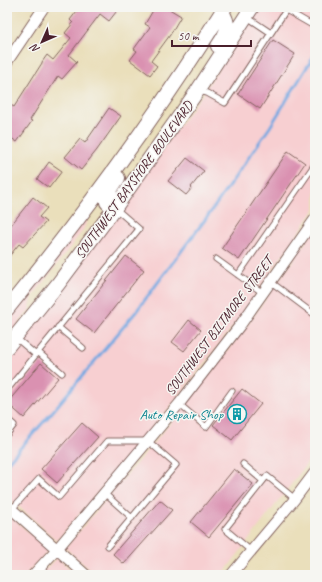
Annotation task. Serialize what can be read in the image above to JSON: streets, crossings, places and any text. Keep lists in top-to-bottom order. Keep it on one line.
{"streets":{"main road":["SOUTHWEST BAYSHORE BOULEVARD"],"street":["SOUTHWEST BILTMORE STREET"]},"places":{"building":["Auto Repair Shop"]},"scale_bar":"50 m","north":"bottom left"}
